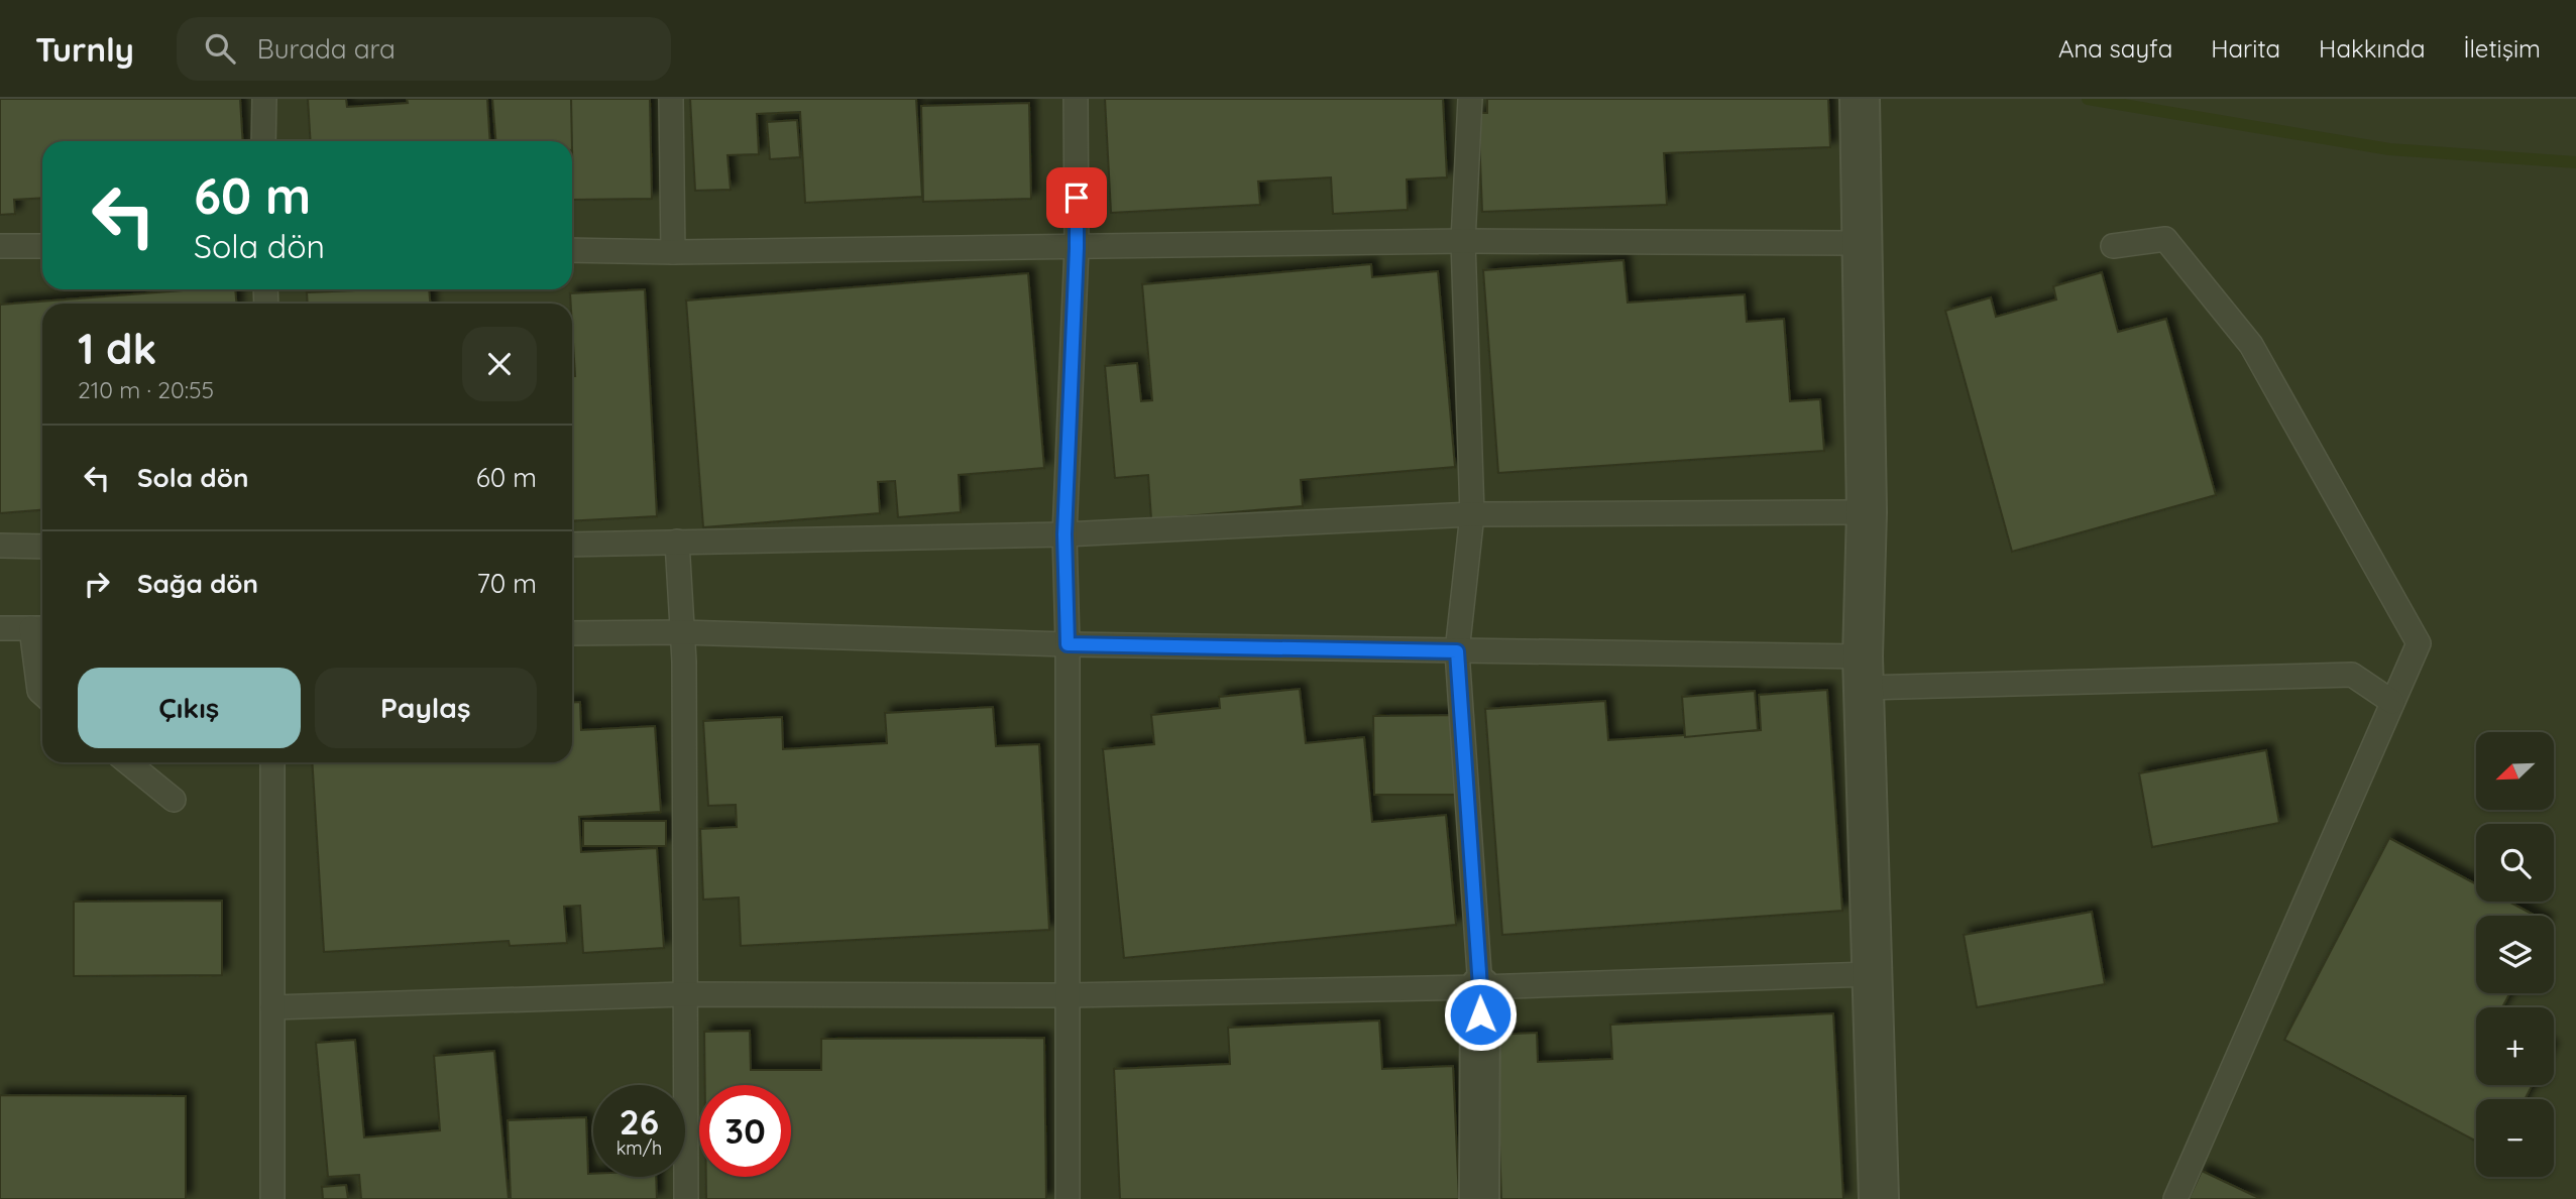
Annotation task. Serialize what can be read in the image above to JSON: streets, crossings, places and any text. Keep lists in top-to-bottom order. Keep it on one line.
{"north":"bottom left","page":{"header":"Turnly","search":"Burada ara","nav":["Ana sayfa","Harita","Hakkında","İletişim"],"turn":["60 m","Sola dön"],"heading":["1 dk","210 m · 20:55"],"list":[{"name":"Sola dön","value":"60 m"},{"name":"Sağa dön","value":"70 m"}],"buttons":["Çıkış","Paylaş"],"map_buttons":["+","−"],"speed":"26 km/h","limit":"30"}}
